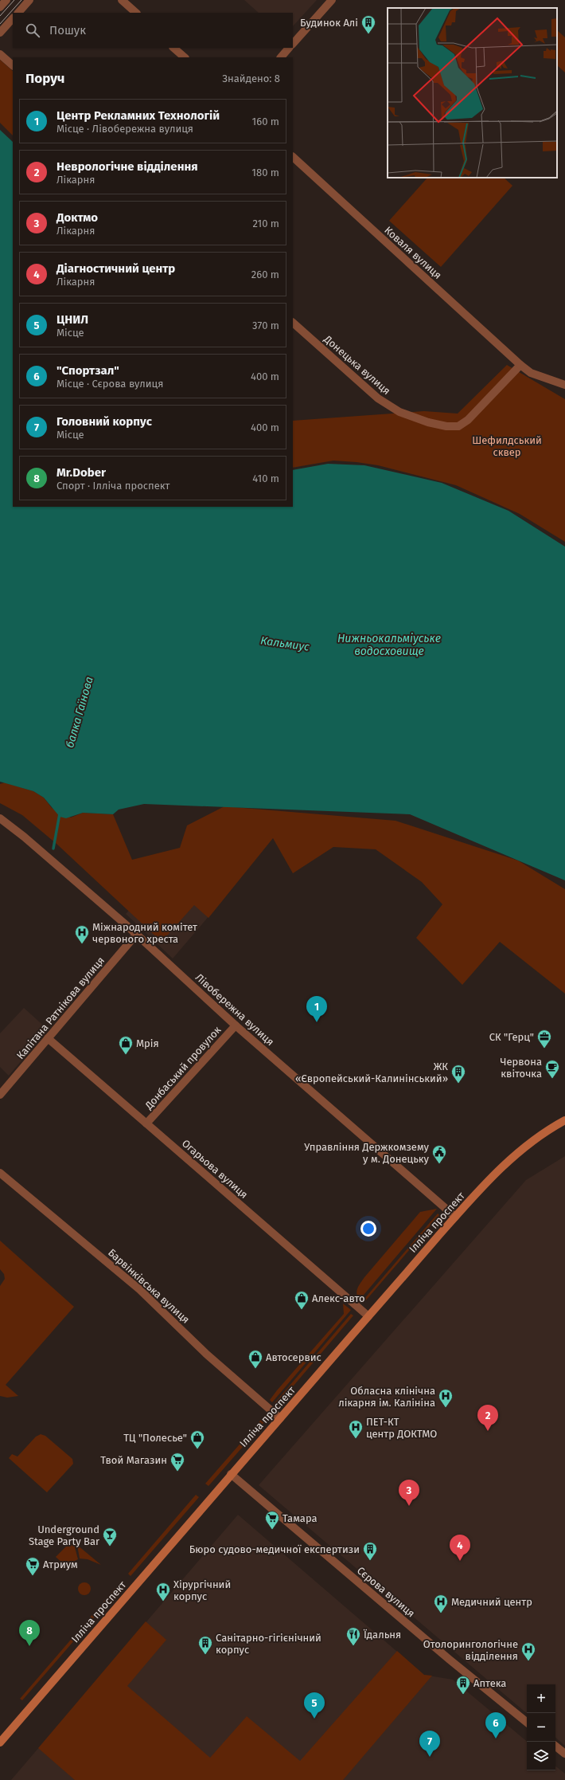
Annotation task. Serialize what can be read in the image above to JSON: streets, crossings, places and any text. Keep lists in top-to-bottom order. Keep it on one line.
{"streets":{"main road":["Ілліча проспект"],"street":["Коваля вулиця","Донецька вулиця","Капітана Ратнікова вулиця","Лівобережна вулиця","Донбаський провулок","Огарьова вулиця","Барвінківська вулиця","Сєрова вулиця"]},"crossings":[["Коваля вулиця","Донецька вулиця"],["Капітана Ратнікова вулиця","Лівобережна вулиця"],["Капітана Ратнікова вулиця","Огарьова вулиця"],["Лівобережна вулиця","Донбаський провулок"],["Лівобережна вулиця","Ілліча проспект"],["Донбаський провулок","Огарьова вулиця"],["Огарьова вулиця","Ілліча проспект"],["Ілліча проспект","Барвінківська вулиця"],["Ілліча проспект","Сєрова вулиця"]],"water":["Нижньокальміуське водосховище","Кальмиус","балка Гаїнова"],"parks":["Шефилдський сквер"],"places":{"building":["Будинок Алі","ЖК «Європейський-Калинінський»","Бюро судово-медичної експертизи","Санітарно-гігієнічний корпус","Аптека"],"hospital":["Міжнародний комітет червоного хреста","Обласна клінічна лікарня ім. Калініна","ПЕТ-КТ центр ДОКТМО","Хірургічний корпус","Медичний центр","Отолорингологічне відділення"],"office":["СК \"Герц\""],"shop":["Мрія","Алекс-авто","Автосервис","ТЦ \"Полесье\""],"cafe":["Червона квіточка"],"public building":["Управління Держкомзему у м. Донецьку"],"supermarket":["Твой Магазин","Тамара","Атриум"],"bar":["Underground Stage Party Bar"],"restaurant":["Їдальня"]},"page":{"search":"Пошук","heading":["Поруч","Знайдено: 8"],"list":[{"mark":"1","name":"Центр Рекламних Технологій","note":"Місце · Лівобережна вулиця","value":"160 m"},{"mark":"2","name":"Неврологічне відділення","note":"Лікарня","value":"180 m"},{"mark":"3","name":"Доктмо","note":"Лікарня","value":"210 m"},{"mark":"4","name":"Діагностичний центр","note":"Лікарня","value":"260 m"},{"mark":"5","name":"ЦНИЛ","note":"Місце","value":"370 m"},{"mark":"6","name":"\"Спортзал\"","note":"Місце · Сєрова вулиця","value":"400 m"},{"mark":"7","name":"Головний корпус","note":"Місце","value":"400 m"},{"mark":"8","name":"Mr.Dober","note":"Спорт · Ілліча проспект","value":"410 m"}],"pins":["1","2","3","4","8","5","6","7"],"map_buttons":["+","−"]}}
